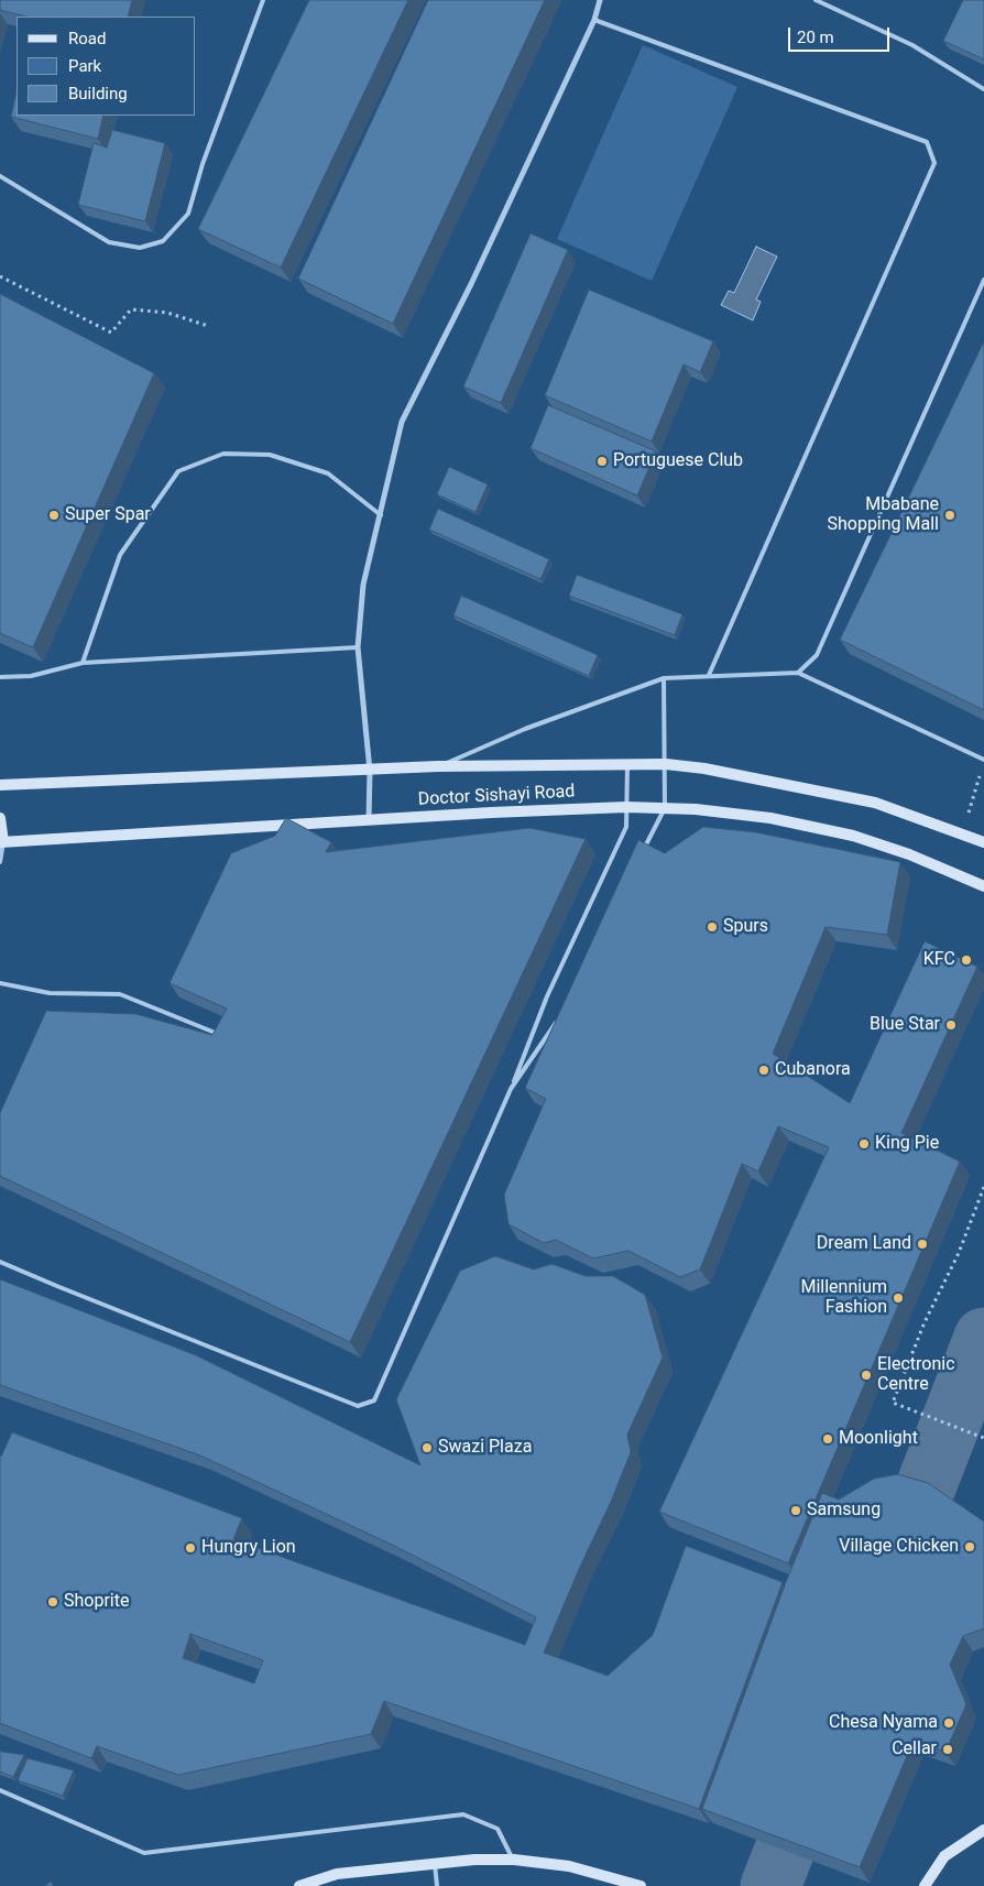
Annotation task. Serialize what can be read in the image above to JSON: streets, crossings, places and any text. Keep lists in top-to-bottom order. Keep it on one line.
{"streets":{"main road":["Doctor Sishayi Road"]},"places":["Portuguese Club","Super Spar","Mbabane Shopping Mall","Spurs","KFC","Blue Star","Cubanora","King Pie","Dream Land","Millennium Fashion","Electronic Centre","Moonlight","Swazi Plaza","Samsung","Village Chicken","Hungry Lion","Shoprite","Chesa Nyama","Cellar"],"legend":["Road","Park","Building"],"scale_bar":"20 m"}
